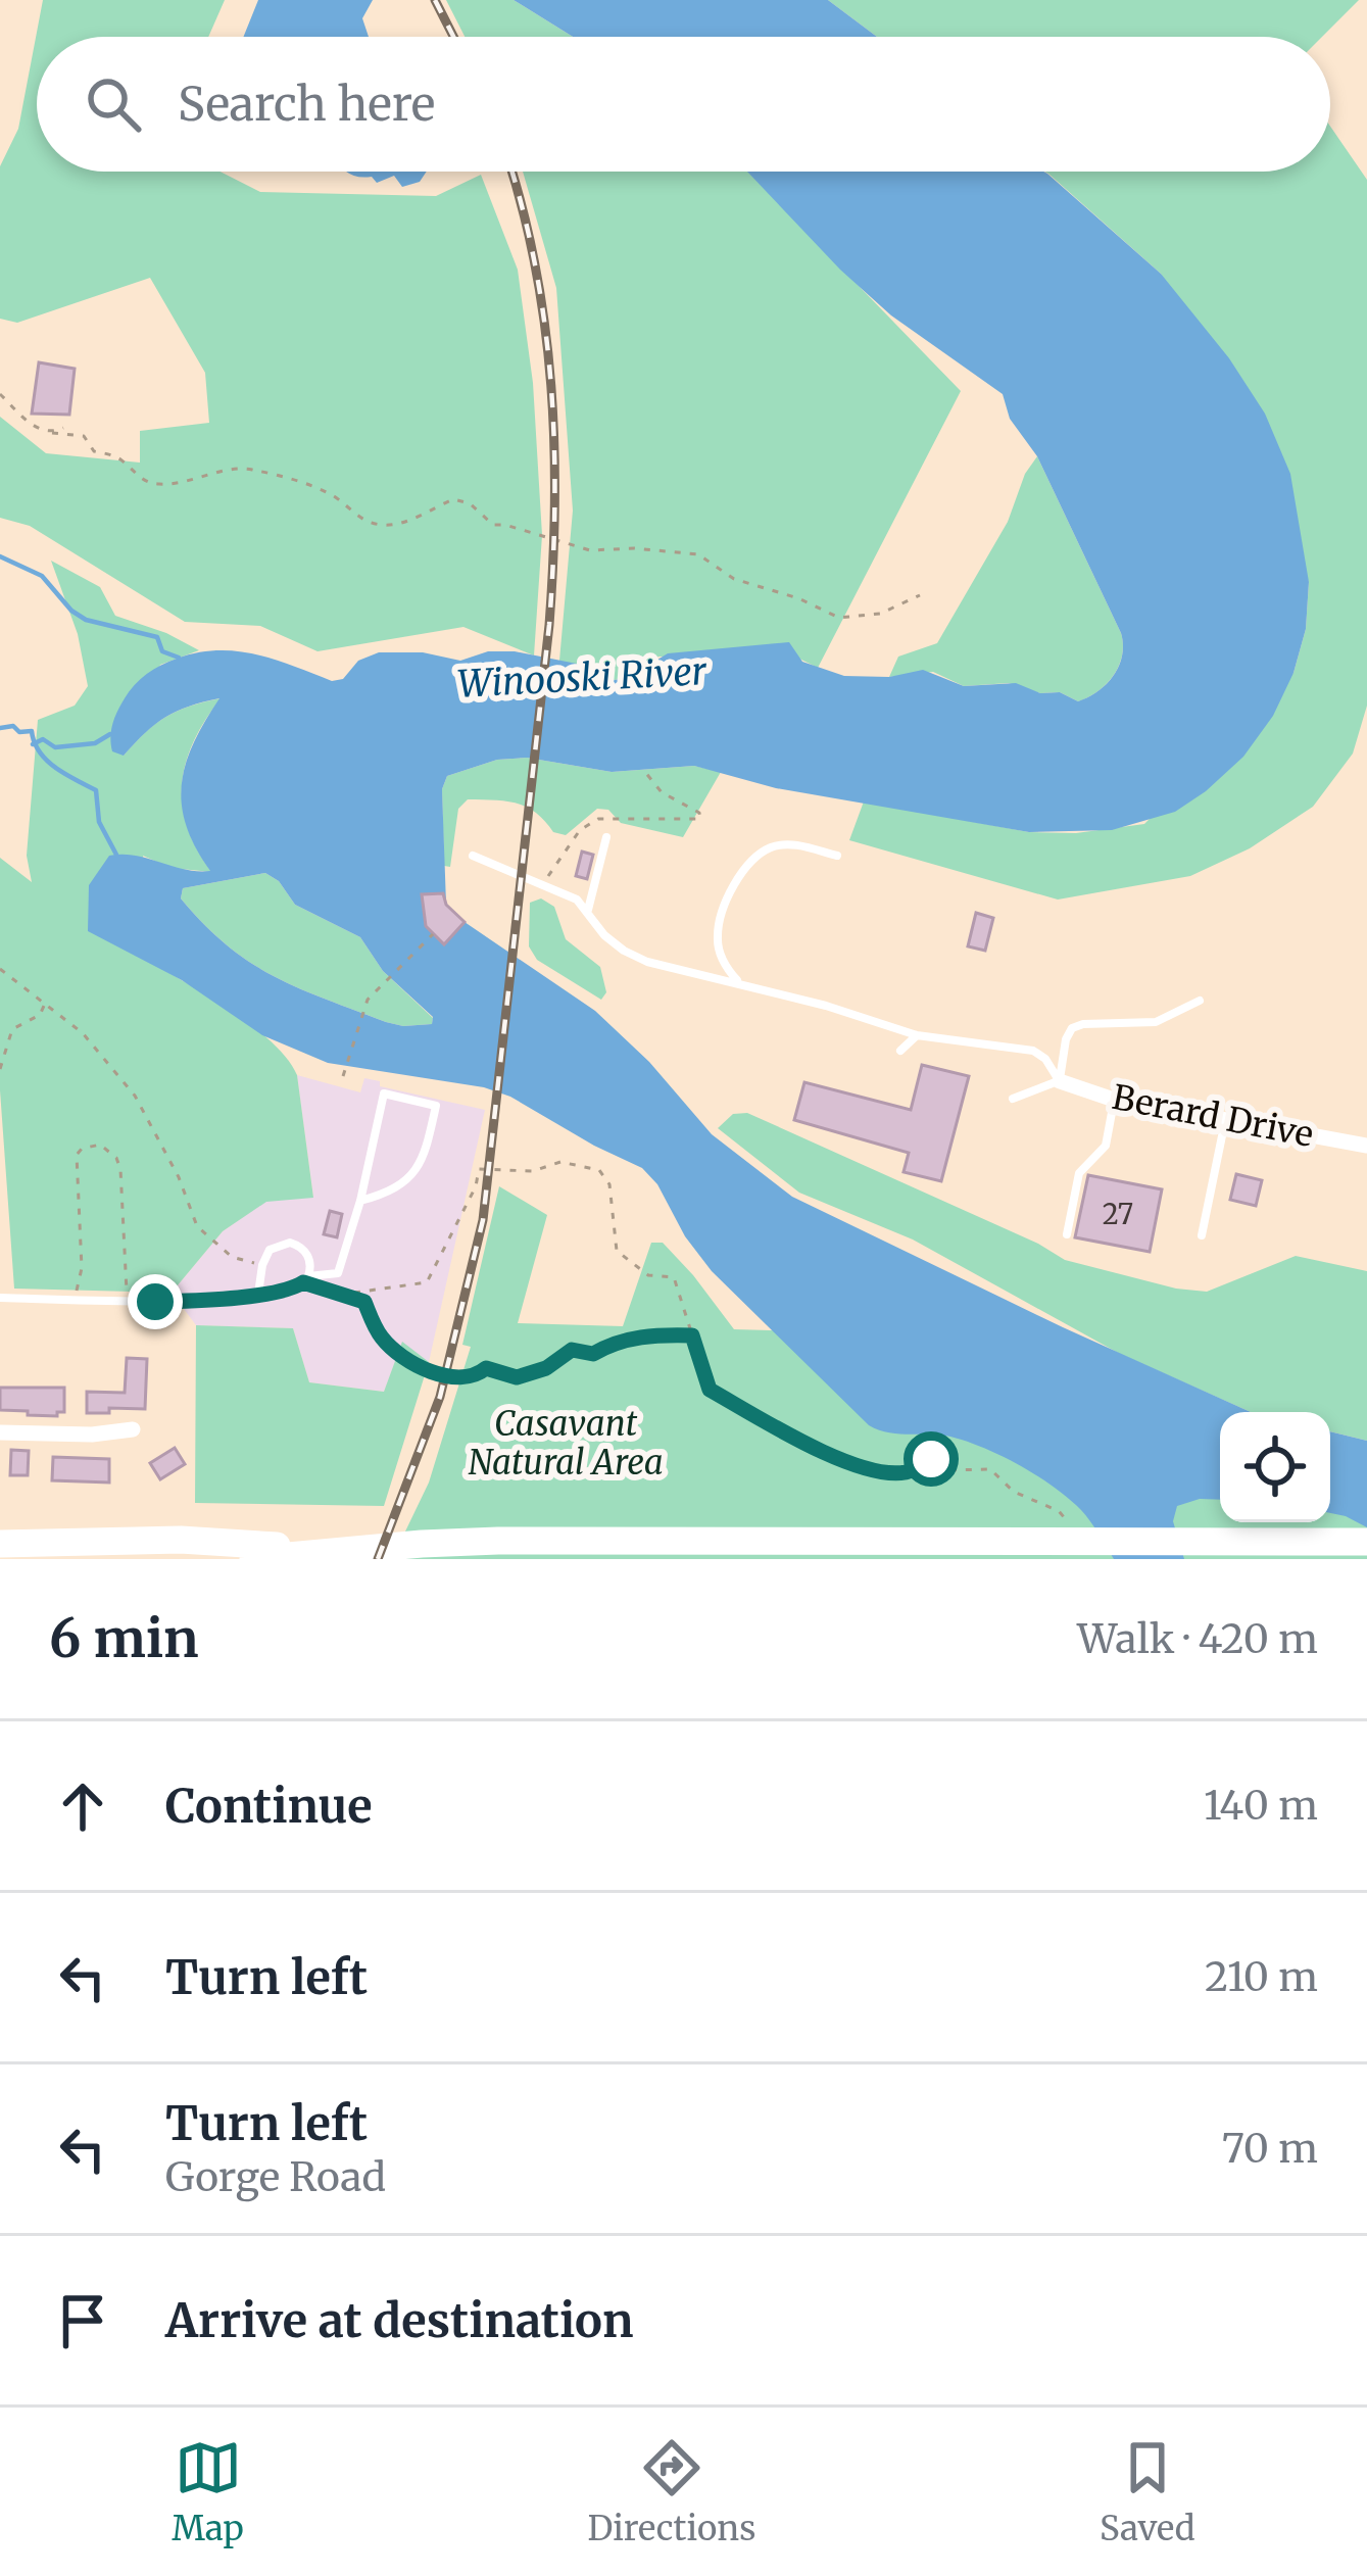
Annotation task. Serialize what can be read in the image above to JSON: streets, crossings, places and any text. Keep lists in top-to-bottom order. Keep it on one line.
{"streets":{"street":["Berard Drive"]},"water":["Winooski River"],"parks":["Casavant Natural Area"],"house_numbers":["27"],"page":{"search":"Search here","heading":["6 min","Walk · 420 m"],"list":[["Continue","140 m"],["Turn left","210 m"],["Turn left","Gorge Road","70 m"],"Arrive at destination"],"nav":["Map","Directions","Saved"]}}
